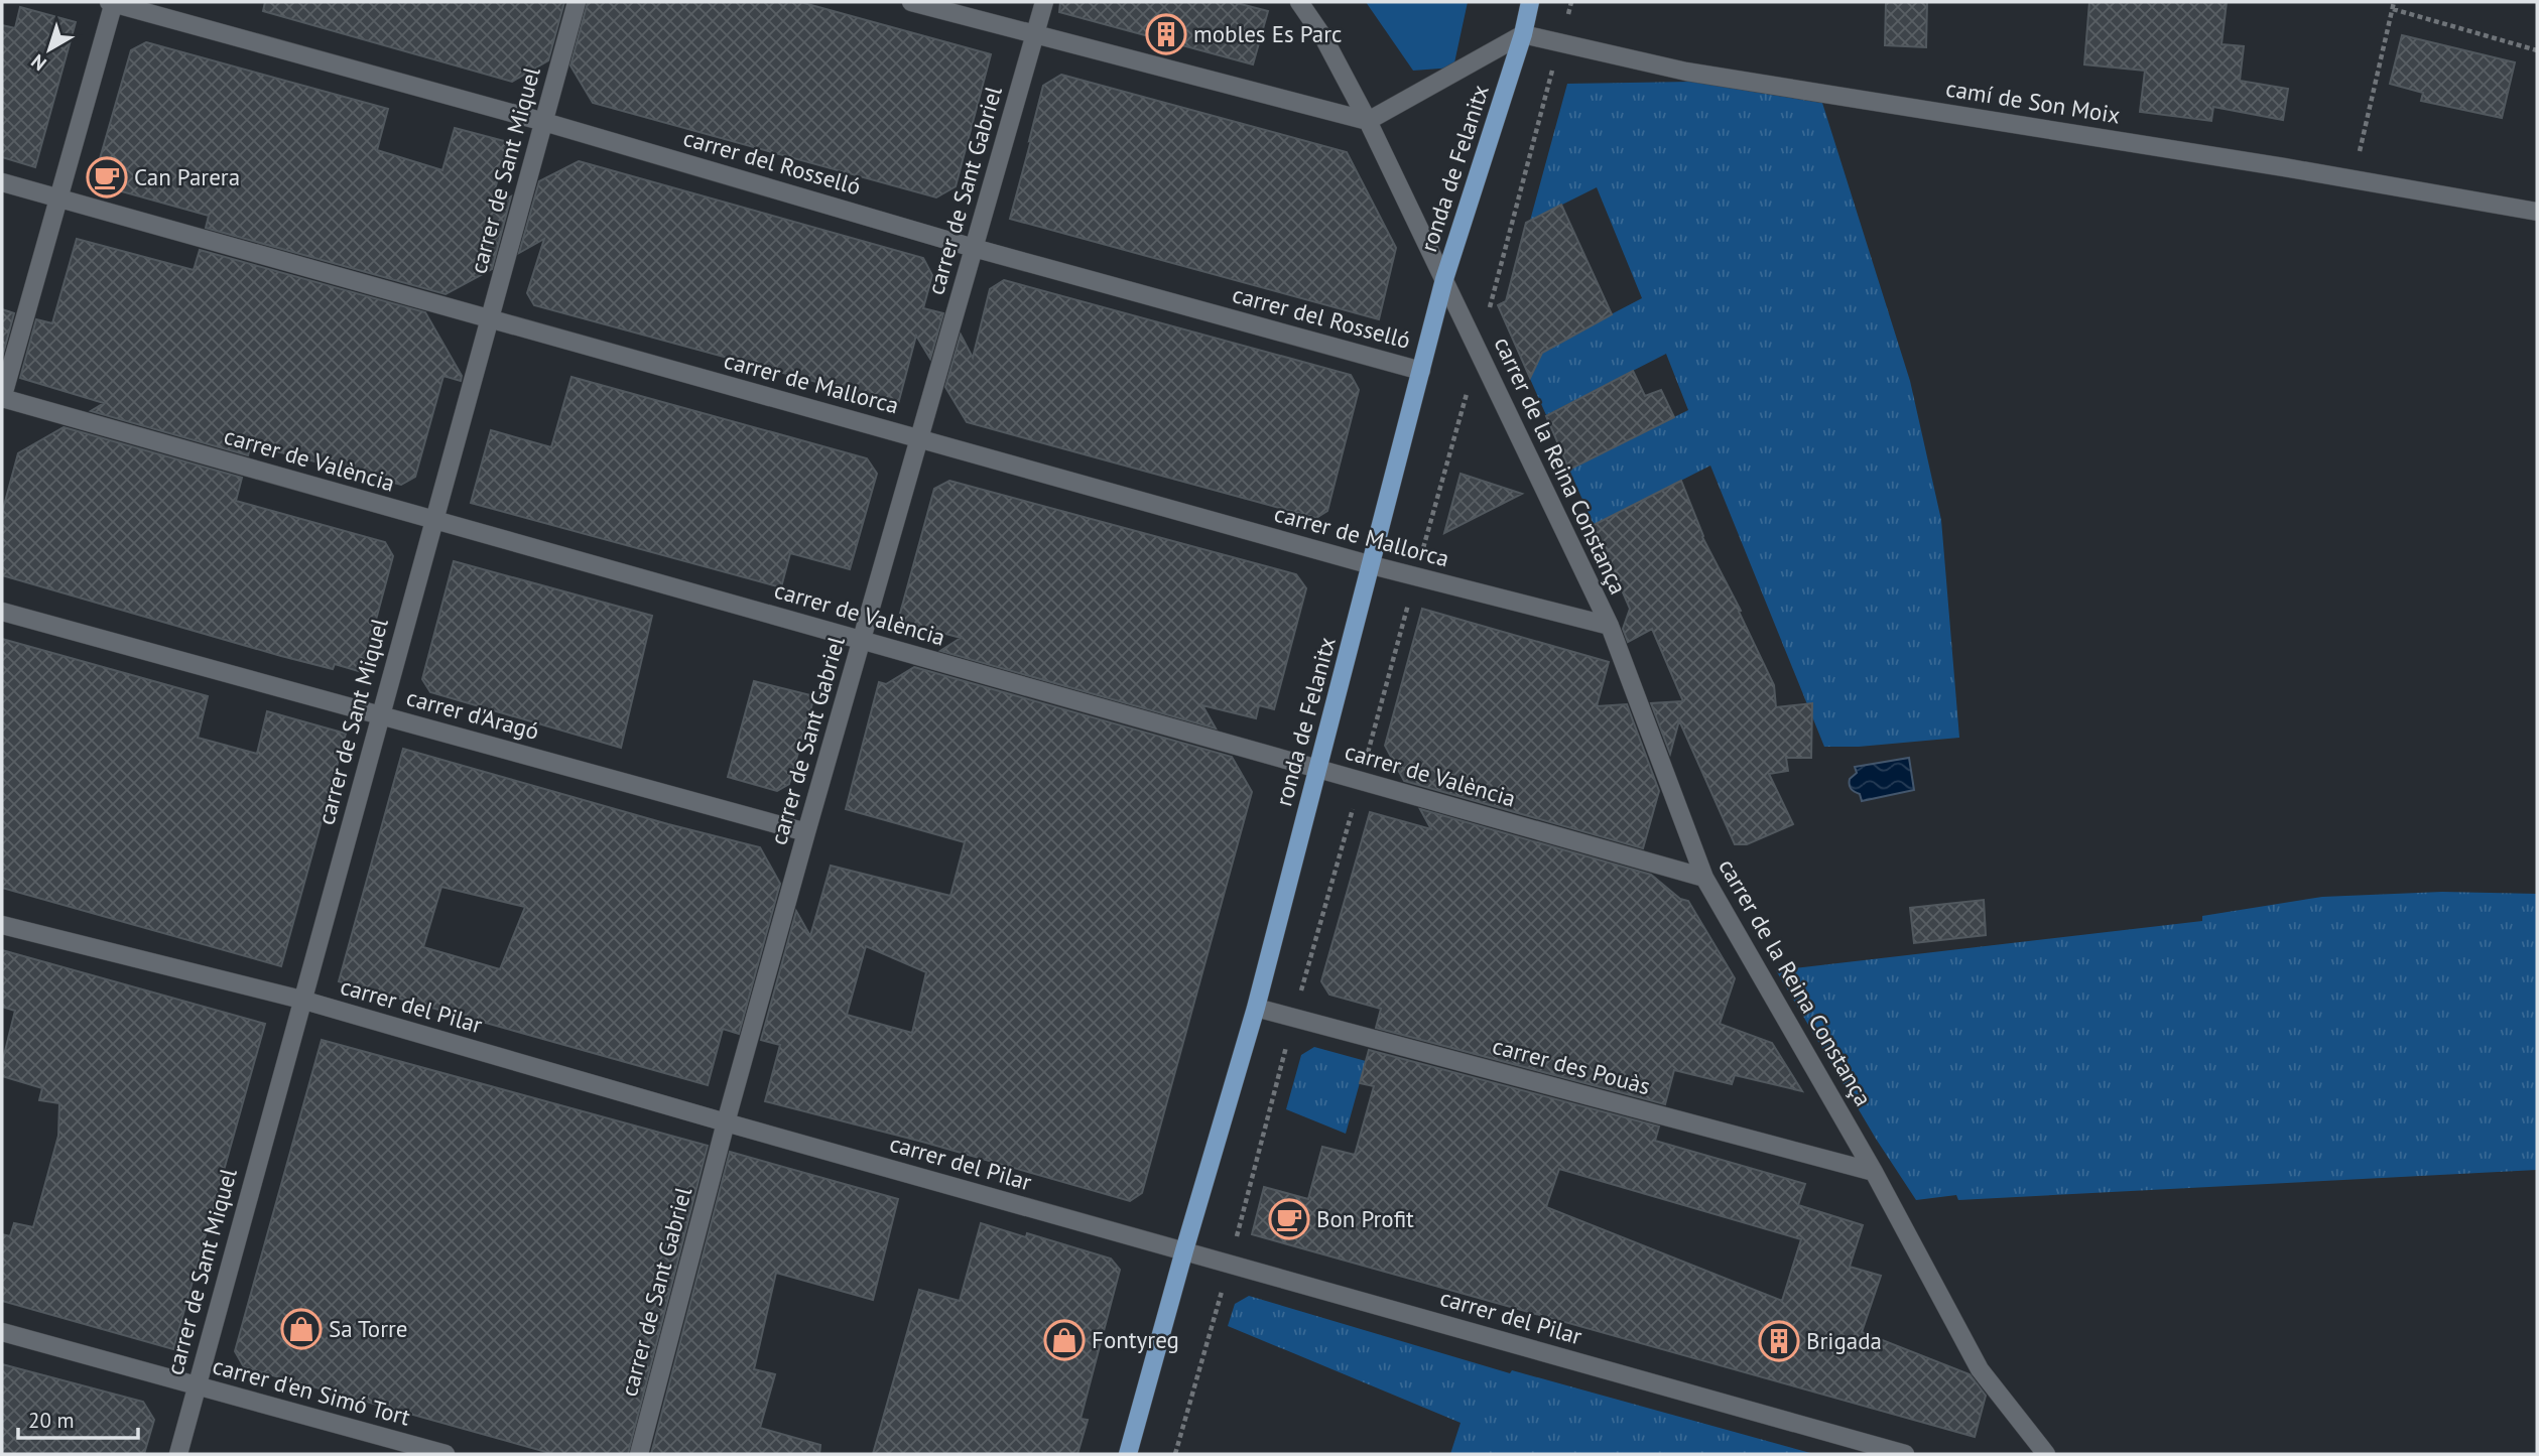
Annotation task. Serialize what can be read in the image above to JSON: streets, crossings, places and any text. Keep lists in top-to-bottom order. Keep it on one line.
{"streets":{"main road":["ronda de Felanitx"],"street":["camí de Son Moix","carrer del Rosselló","carrer de Sant Miquel","carrer de Sant Gabriel","carrer de Mallorca","carrer de València","carrer de la Reina Constança","carrer d'Aragó","carrer del Pilar","carrer des Pouàs","carrer d'en Simó Tort"]},"crossings":[["camí de Son Moix","ronda de Felanitx"],["carrer del Rosselló","ronda de Felanitx"],["carrer del Rosselló","carrer de Sant Miquel"],["carrer del Rosselló","carrer de Sant Gabriel"],["ronda de Felanitx","carrer de Mallorca"],["ronda de Felanitx","carrer de València"],["ronda de Felanitx","carrer de la Reina Constança"],["ronda de Felanitx","carrer del Pilar"],["ronda de Felanitx","carrer des Pouàs"],["carrer de Sant Miquel","carrer de Mallorca"],["carrer de Sant Miquel","carrer de València"],["carrer de Sant Miquel","carrer d'Aragó"],["carrer de Sant Miquel","carrer del Pilar"],["carrer de Sant Miquel","carrer d'en Simó Tort"],["carrer de Sant Gabriel","carrer de Mallorca"],["carrer de Sant Gabriel","carrer de València"],["carrer de Sant Gabriel","carrer d'Aragó"],["carrer de Sant Gabriel","carrer del Pilar"],["carrer de Mallorca","carrer de la Reina Constança"],["carrer de València","carrer de la Reina Constança"],["carrer de la Reina Constança","carrer des Pouàs"]],"places":{"building":["mobles Es Parc","Brigada"],"cafe":["Can Parera","Bon Profit"],"shop":["Sa Torre","Fontyreg"]},"scale_bar":"20 m","north":"bottom left"}
